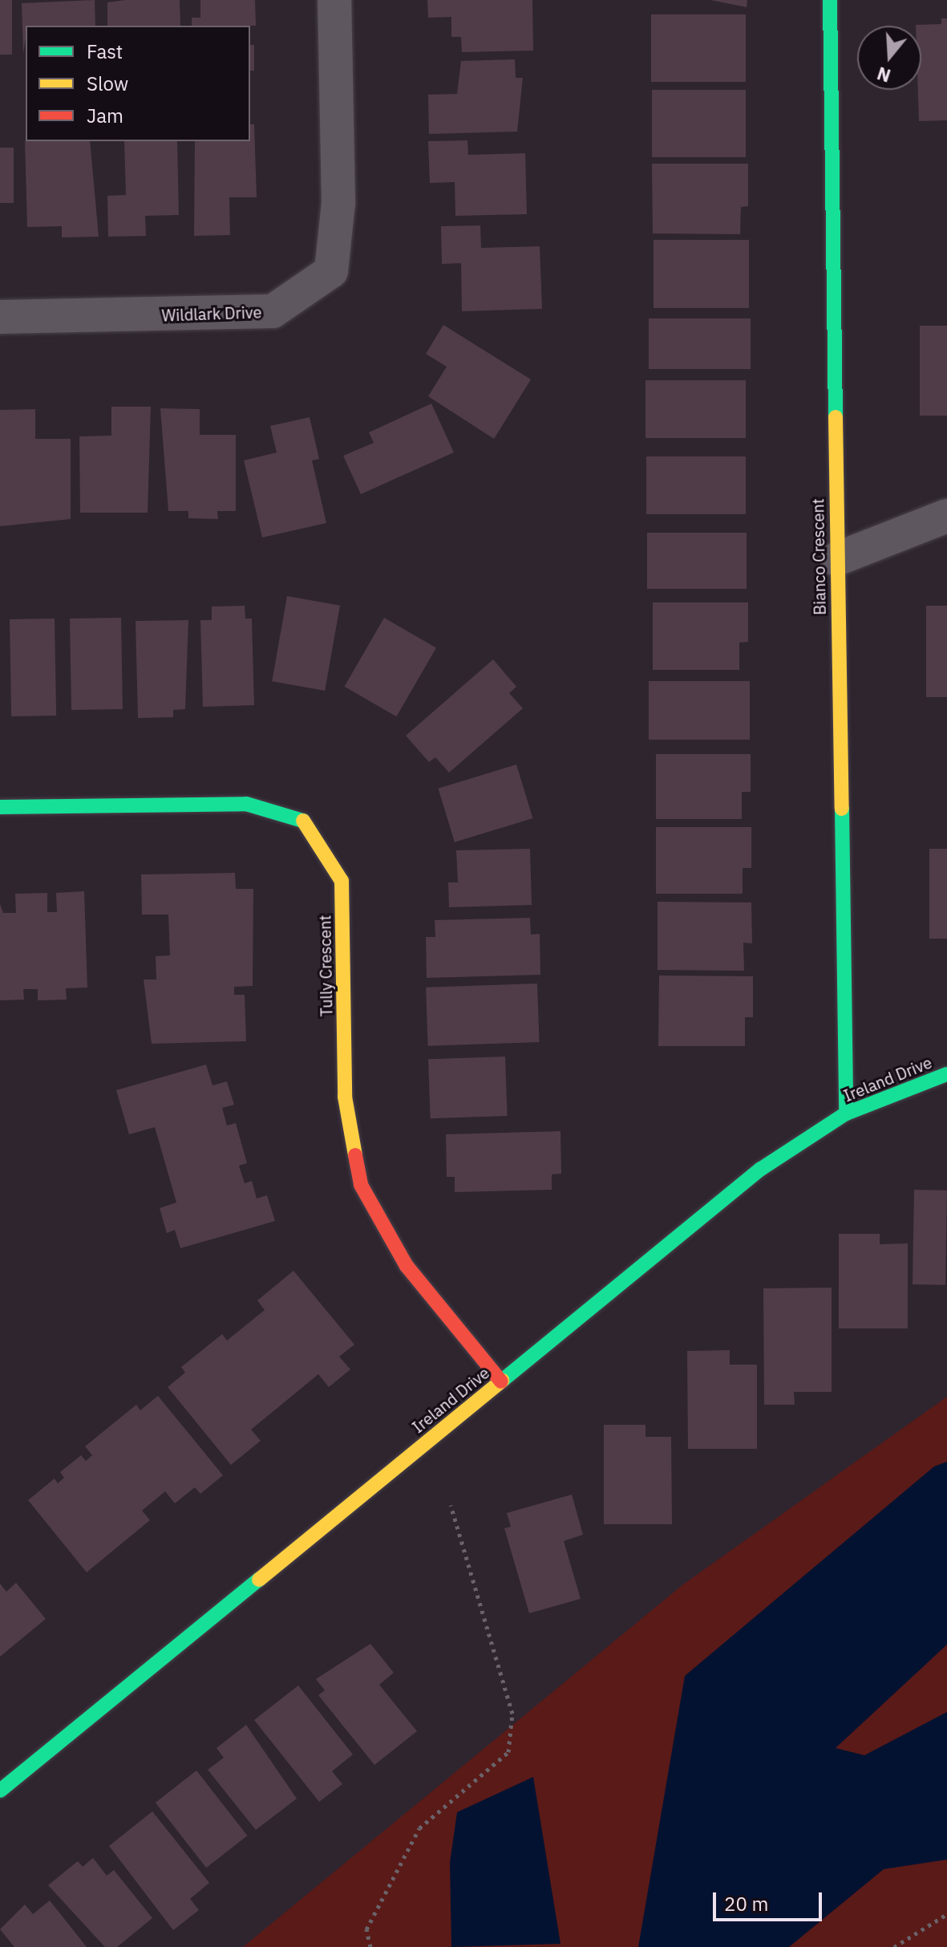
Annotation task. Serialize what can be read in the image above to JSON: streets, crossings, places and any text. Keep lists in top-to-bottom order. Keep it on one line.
{"streets":{"street":["Wildlark Drive","Bianco Crescent","Tully Crescent","Ireland Drive"]},"crossings":[["Bianco Crescent","Ireland Drive"],["Tully Crescent","Ireland Drive"]],"legend":["Fast","Slow","Jam"],"scale_bar":"20 m","north":"bottom"}
